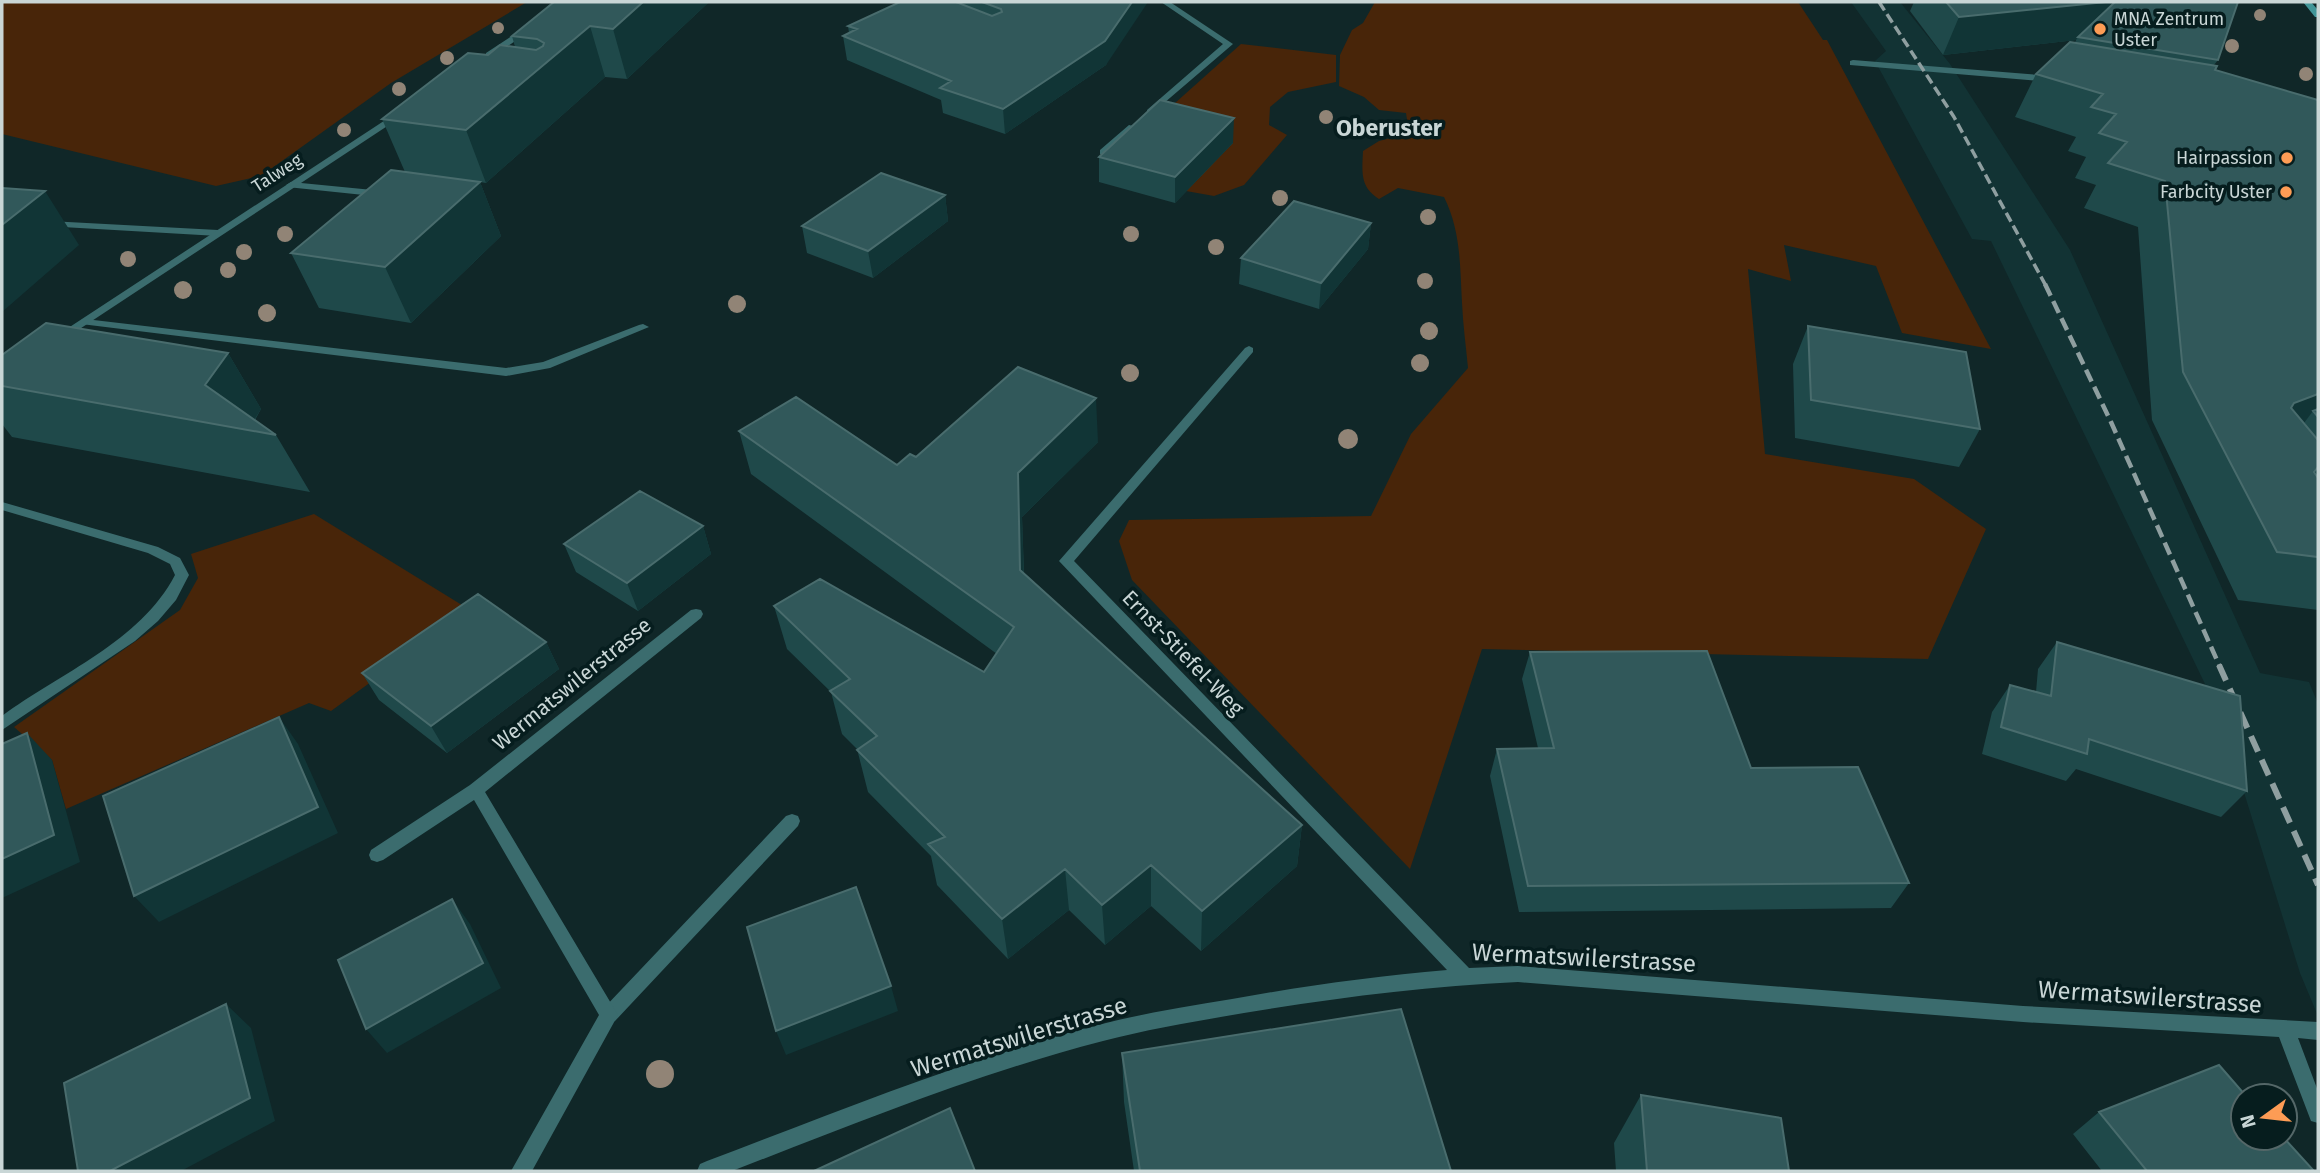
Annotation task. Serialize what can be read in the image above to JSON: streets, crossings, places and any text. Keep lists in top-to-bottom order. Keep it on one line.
{"streets":{"street":["Talweg","Ernst-Stiefel-Weg","Wermatswilerstrasse"]},"crossings":[["Ernst-Stiefel-Weg","Wermatswilerstrasse"]],"districts":["Oberuster"],"places":["MNA Zentrum Uster","Hairpassion","Farbcity Uster"],"north":"left"}
